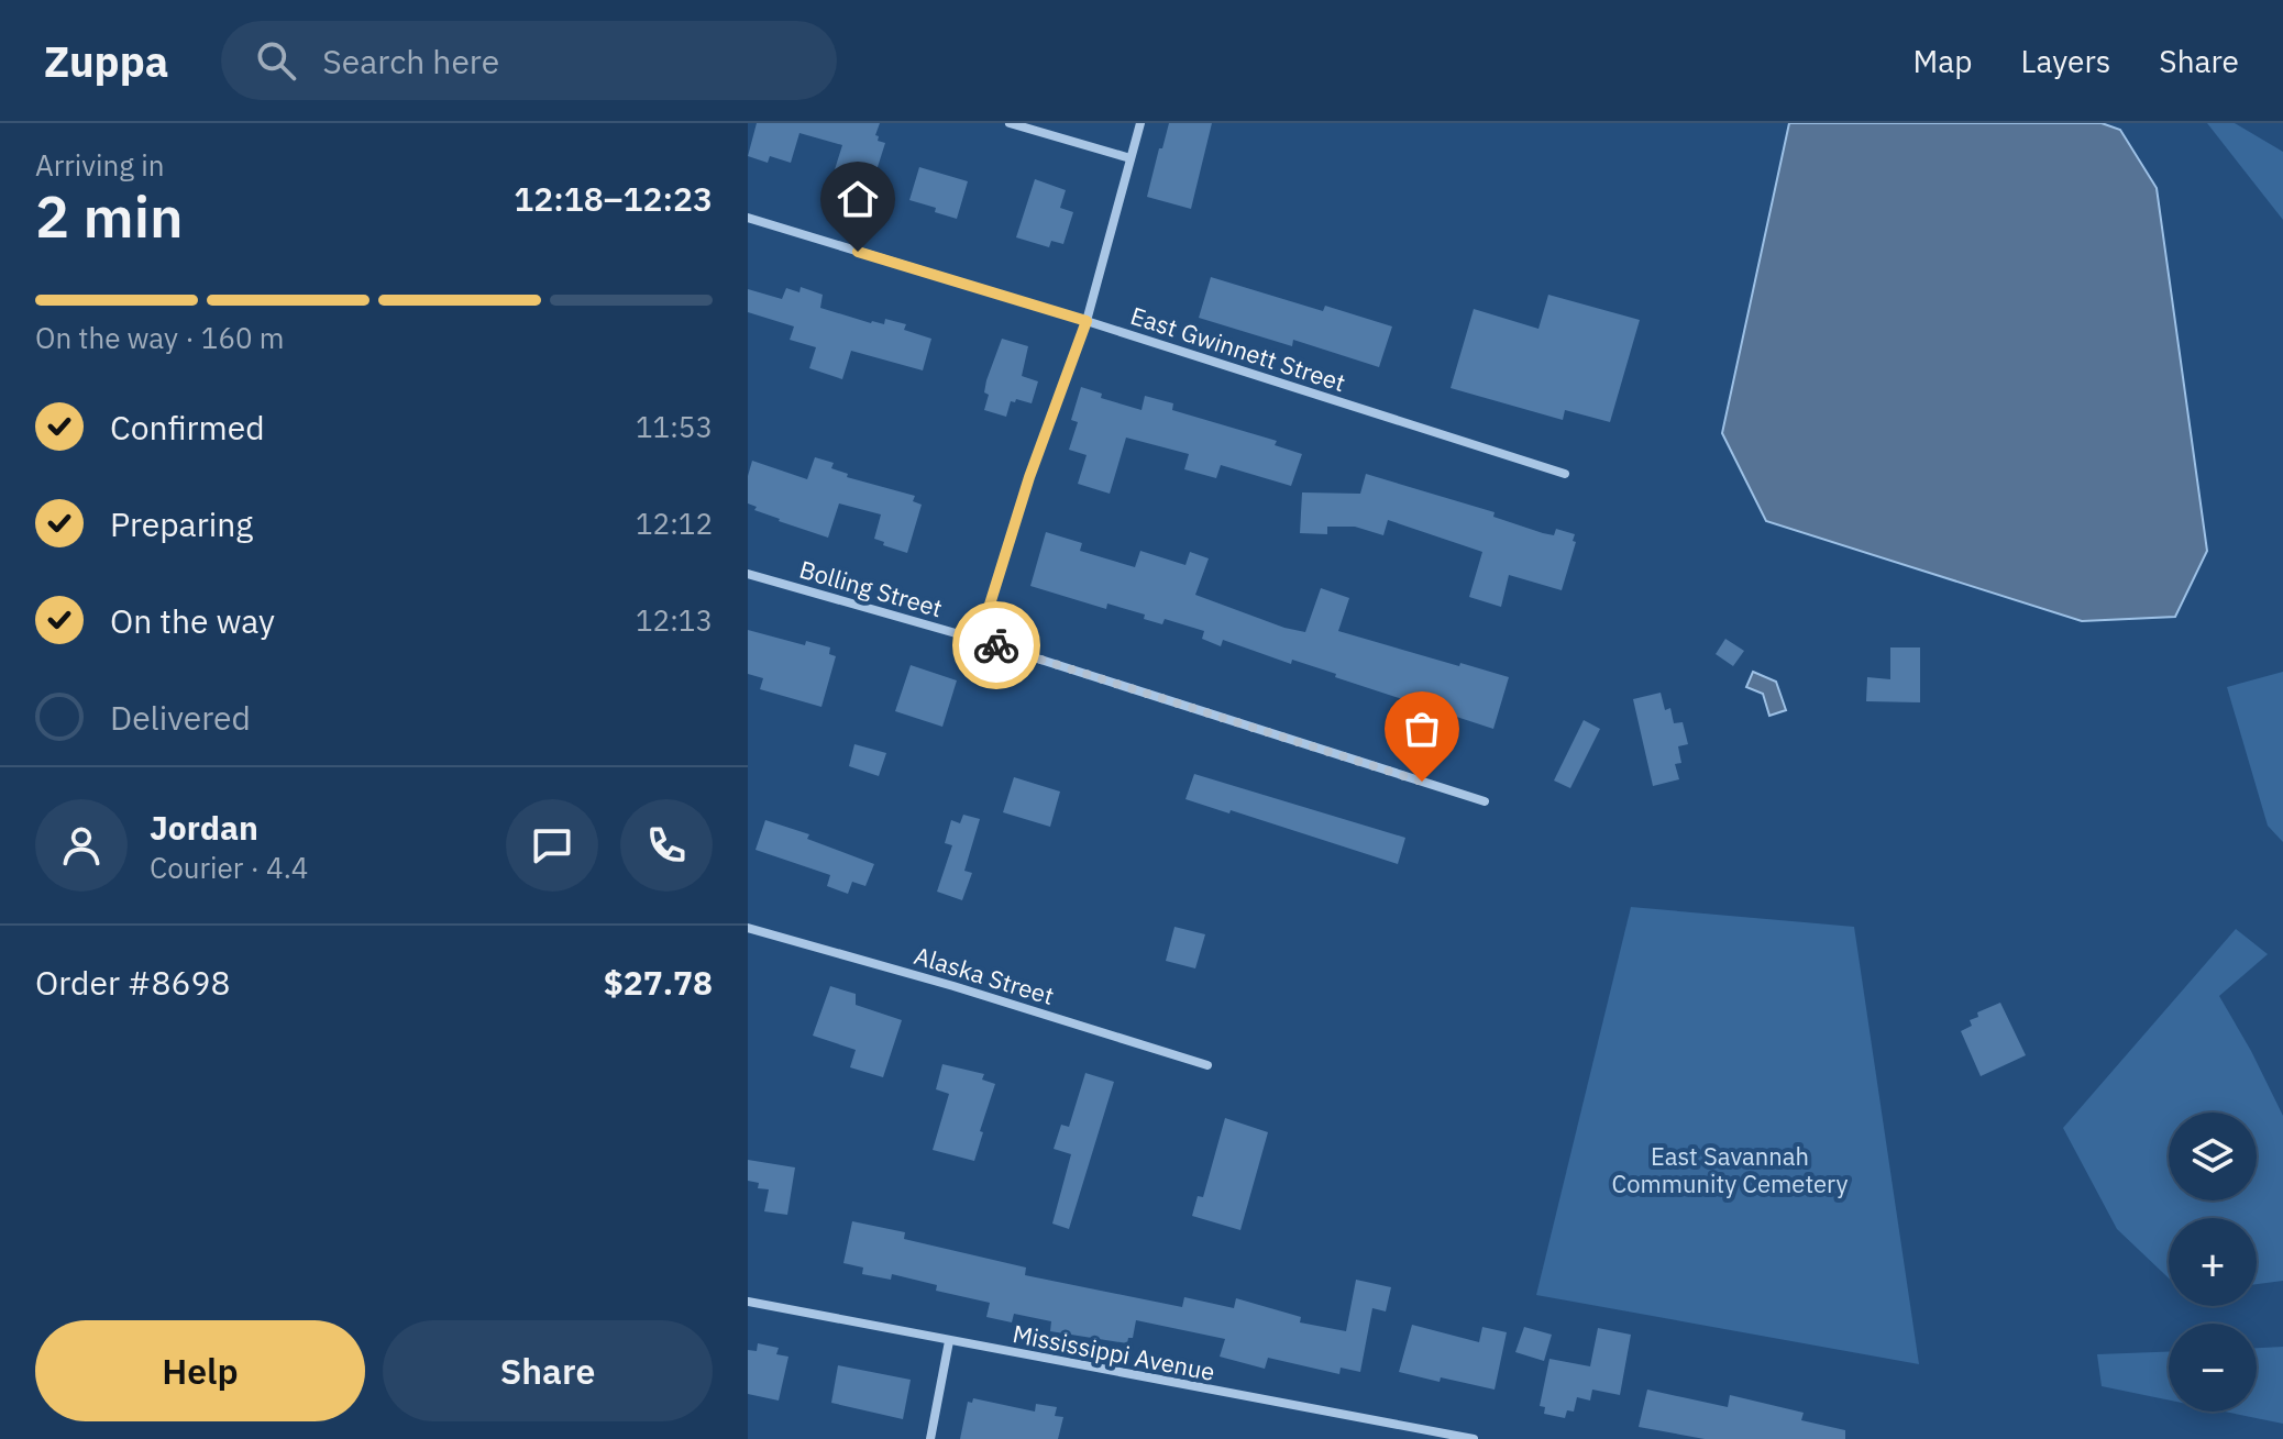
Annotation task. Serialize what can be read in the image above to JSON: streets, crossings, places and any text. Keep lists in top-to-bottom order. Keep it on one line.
{"streets":{"street":["East Gwinnett Street","Bolling Street","Alaska Street","Mississippi Avenue"]},"parks":["East Savannah Community Cemetery"],"page":{"header":"Zuppa","search":"Search here","nav":["Map","Layers","Share"],"heading":["2 min","Arriving in","12:18–12:23"],"panel":["Jordan","Courier · 4.4","Order #8698","$27.78"],"bar":"On the way · 160 m","list":[["Confirmed","11:53"],["Preparing","12:12"],["On the way","12:13"],"Delivered"],"map_buttons":["+","−"],"buttons":["Help","Share"]}}
